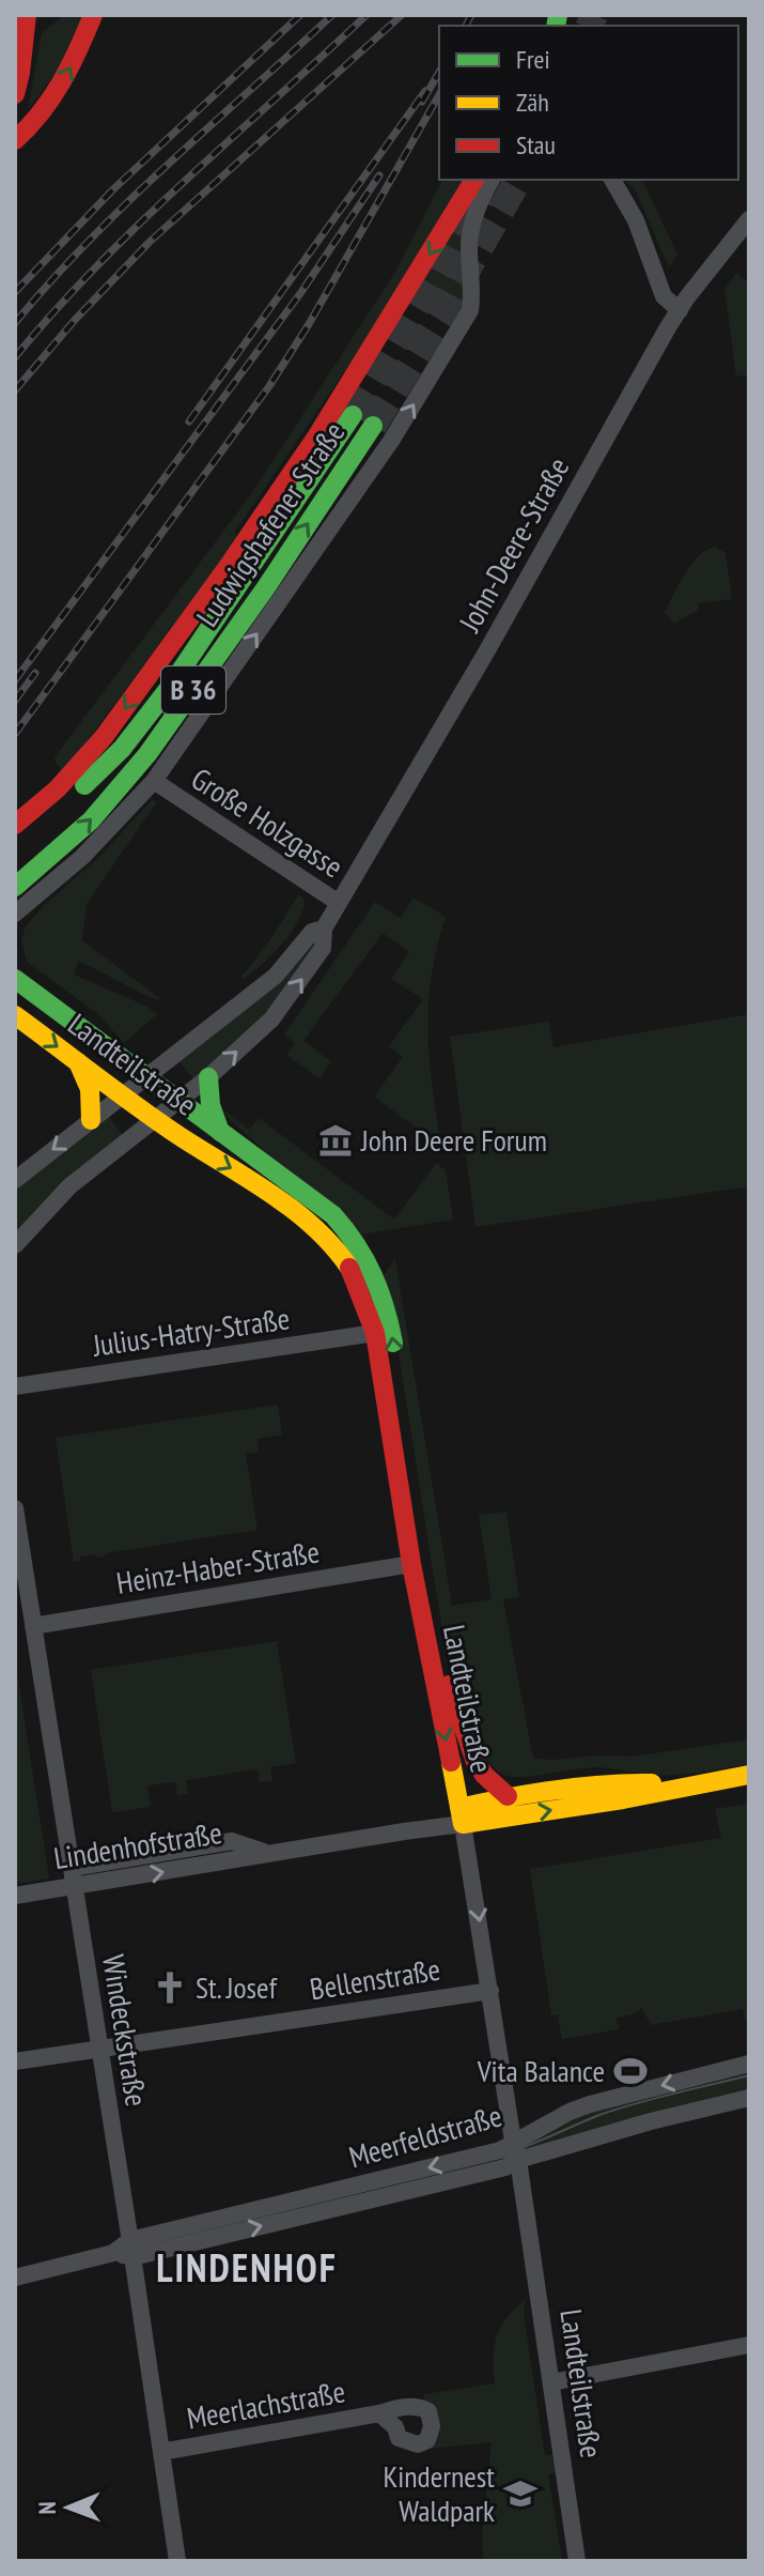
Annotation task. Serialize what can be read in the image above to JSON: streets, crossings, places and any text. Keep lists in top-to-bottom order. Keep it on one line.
{"streets":{"street":["Ludwigshafener Straße","John-Deere-Straße","B 36","Große Holzgasse","Landteilstraße","Julius-Hatry-Straße","Heinz-Haber-Straße","Lindenhofstraße","Bellenstraße","Windeckstraße","Meerfeldstraße","Meerlachstraße"]},"crossings":[["John-Deere-Straße","Große Holzgasse"],["John-Deere-Straße","Landteilstraße"],["Landteilstraße","Julius-Hatry-Straße"],["Landteilstraße","Heinz-Haber-Straße"],["Landteilstraße","Lindenhofstraße"],["Landteilstraße","Bellenstraße"],["Landteilstraße","Meerfeldstraße"],["Heinz-Haber-Straße","Windeckstraße"],["Lindenhofstraße","Windeckstraße"],["Bellenstraße","Windeckstraße"],["Windeckstraße","Meerfeldstraße"],["Windeckstraße","Meerlachstraße"]],"districts":["LINDENHOF"],"places":{"museum":["John Deere Forum"],"church":["St. Josef"],"sports":["Vita Balance"],"school or university":["Kindernest Waldpark"]},"legend":["Frei","Zäh","Stau"],"north":"left"}
